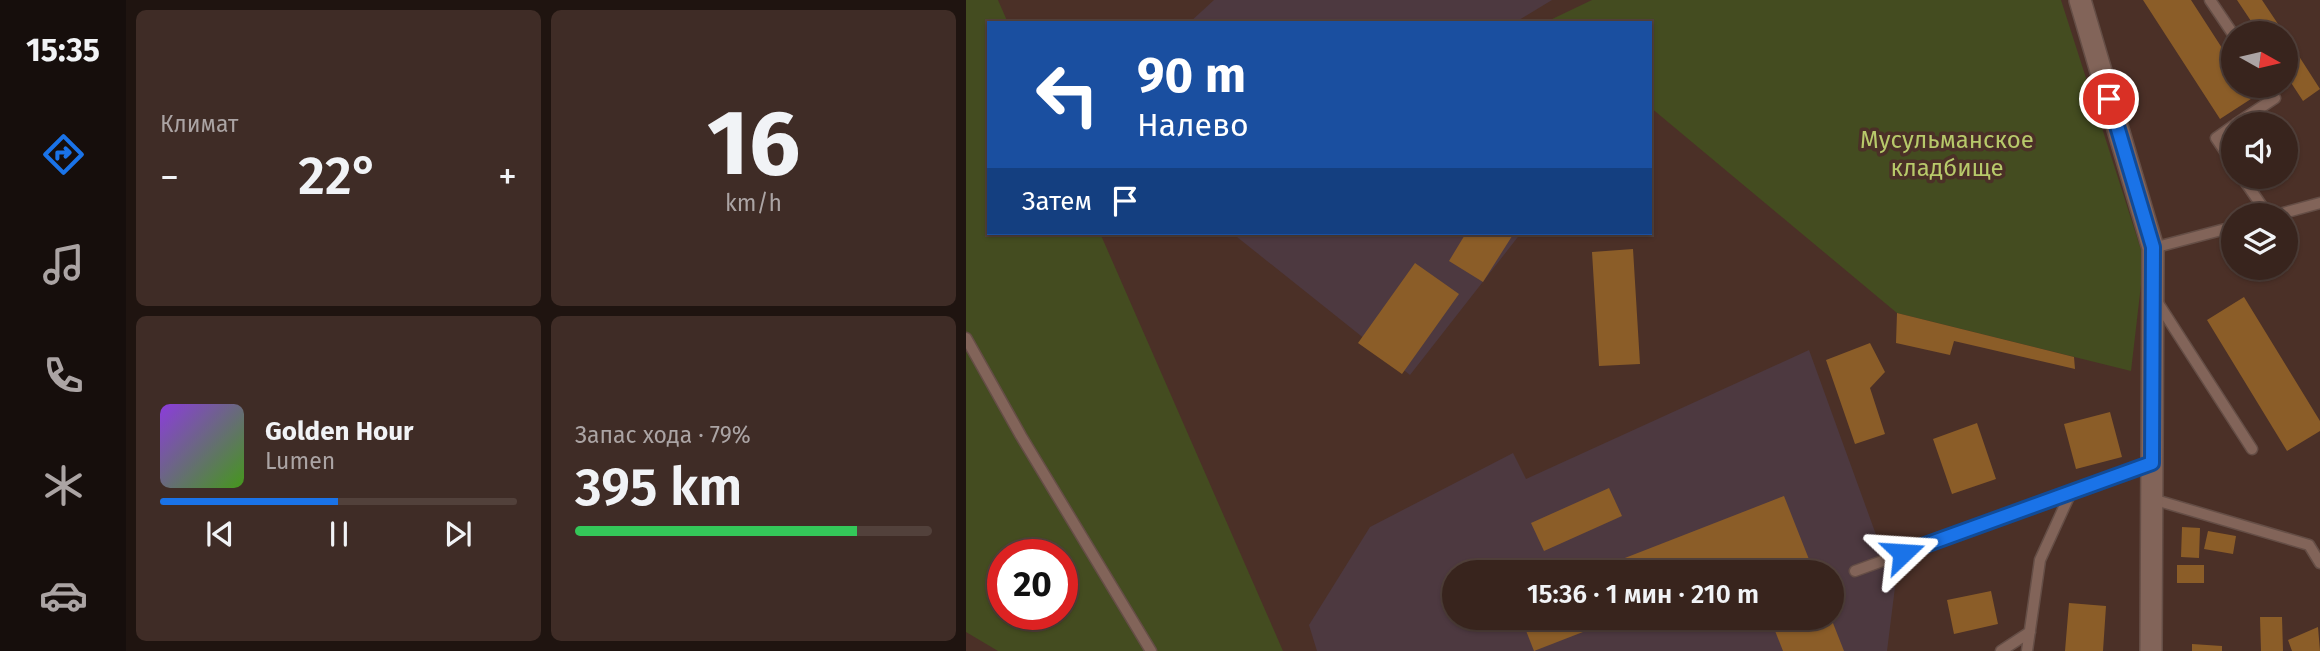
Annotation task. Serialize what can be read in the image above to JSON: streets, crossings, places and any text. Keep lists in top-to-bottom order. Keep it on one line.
{"parks":["Мусульманское кладбище"],"north":"right","page":{"tabs":"15:35","tile":["Климат",["16","km/h"],["Запас хода · 79%","395 km"]],"turn":["90 m","Налево"],"heat":["−","22°","+"],"then":"Затем","song":["Golden Hour","Lumen"],"limit":"20","trip":"15:36 · 1 мин · 210 m"}}
